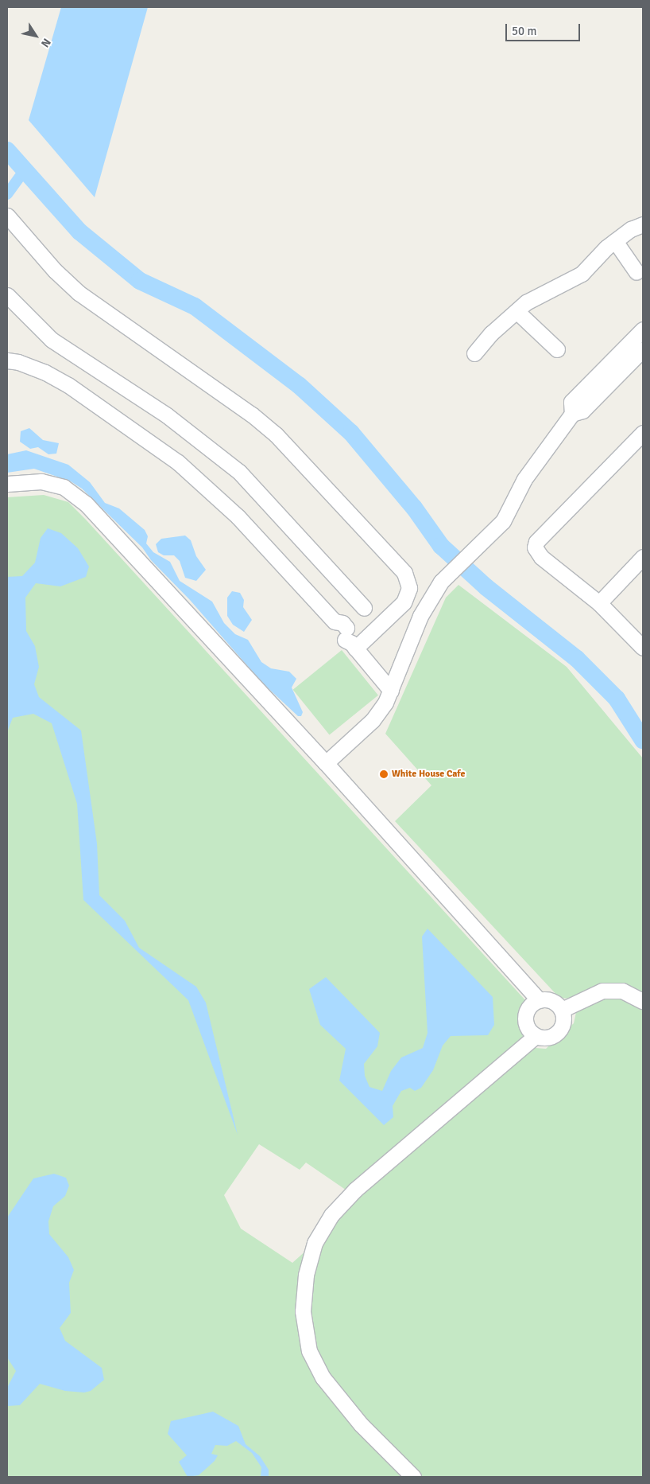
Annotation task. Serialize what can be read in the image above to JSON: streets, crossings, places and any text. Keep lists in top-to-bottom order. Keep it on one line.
{"places":["White House Cafe"],"scale_bar":"50 m","north":"bottom right"}
